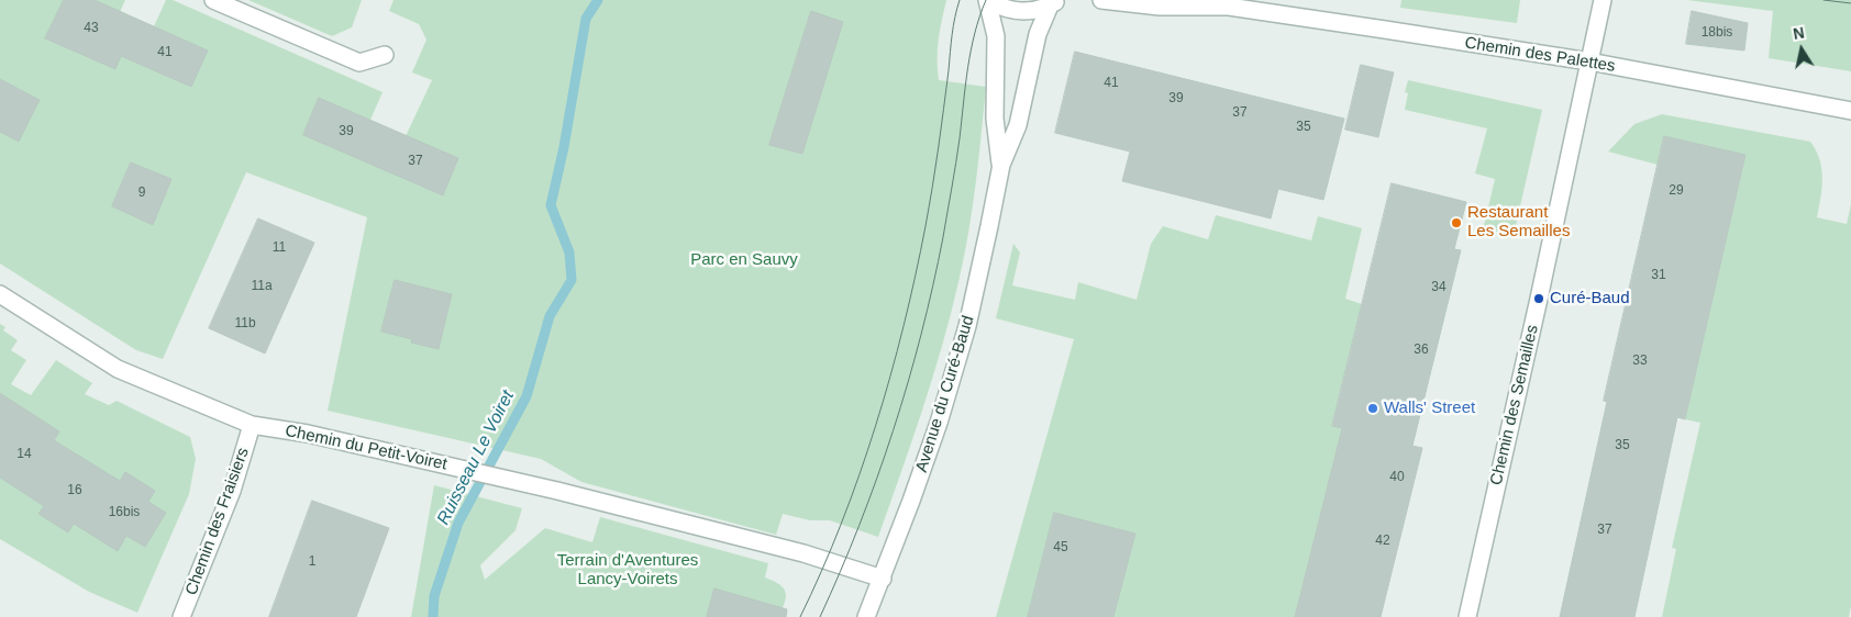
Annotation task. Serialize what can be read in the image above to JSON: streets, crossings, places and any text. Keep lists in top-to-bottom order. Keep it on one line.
{"streets":{"street":["Chemin des Palettes","Avenue du Curé-Baud","Chemin des Semailles","Chemin du Petit-Voiret","Chemin des Fraisiers"]},"crossings":[["Chemin des Palettes","Chemin des Semailles"],["Avenue du Curé-Baud","Chemin du Petit-Voiret"],["Chemin du Petit-Voiret","Chemin des Fraisiers"]],"water":["Ruisseau Le Voiret"],"parks":["Parc en Sauvy","Terrain d'Aventures Lancy-Voirets"],"places":["Restaurant Les Semailles","Curé-Baud","Walls' Street"],"house_numbers":["43","18bis","41","41","39","37","35","39","37","29","9","11","31","11a","34","11b","36","33","35","14","40","16","16bis","37","42","45","1"],"north":"top"}
